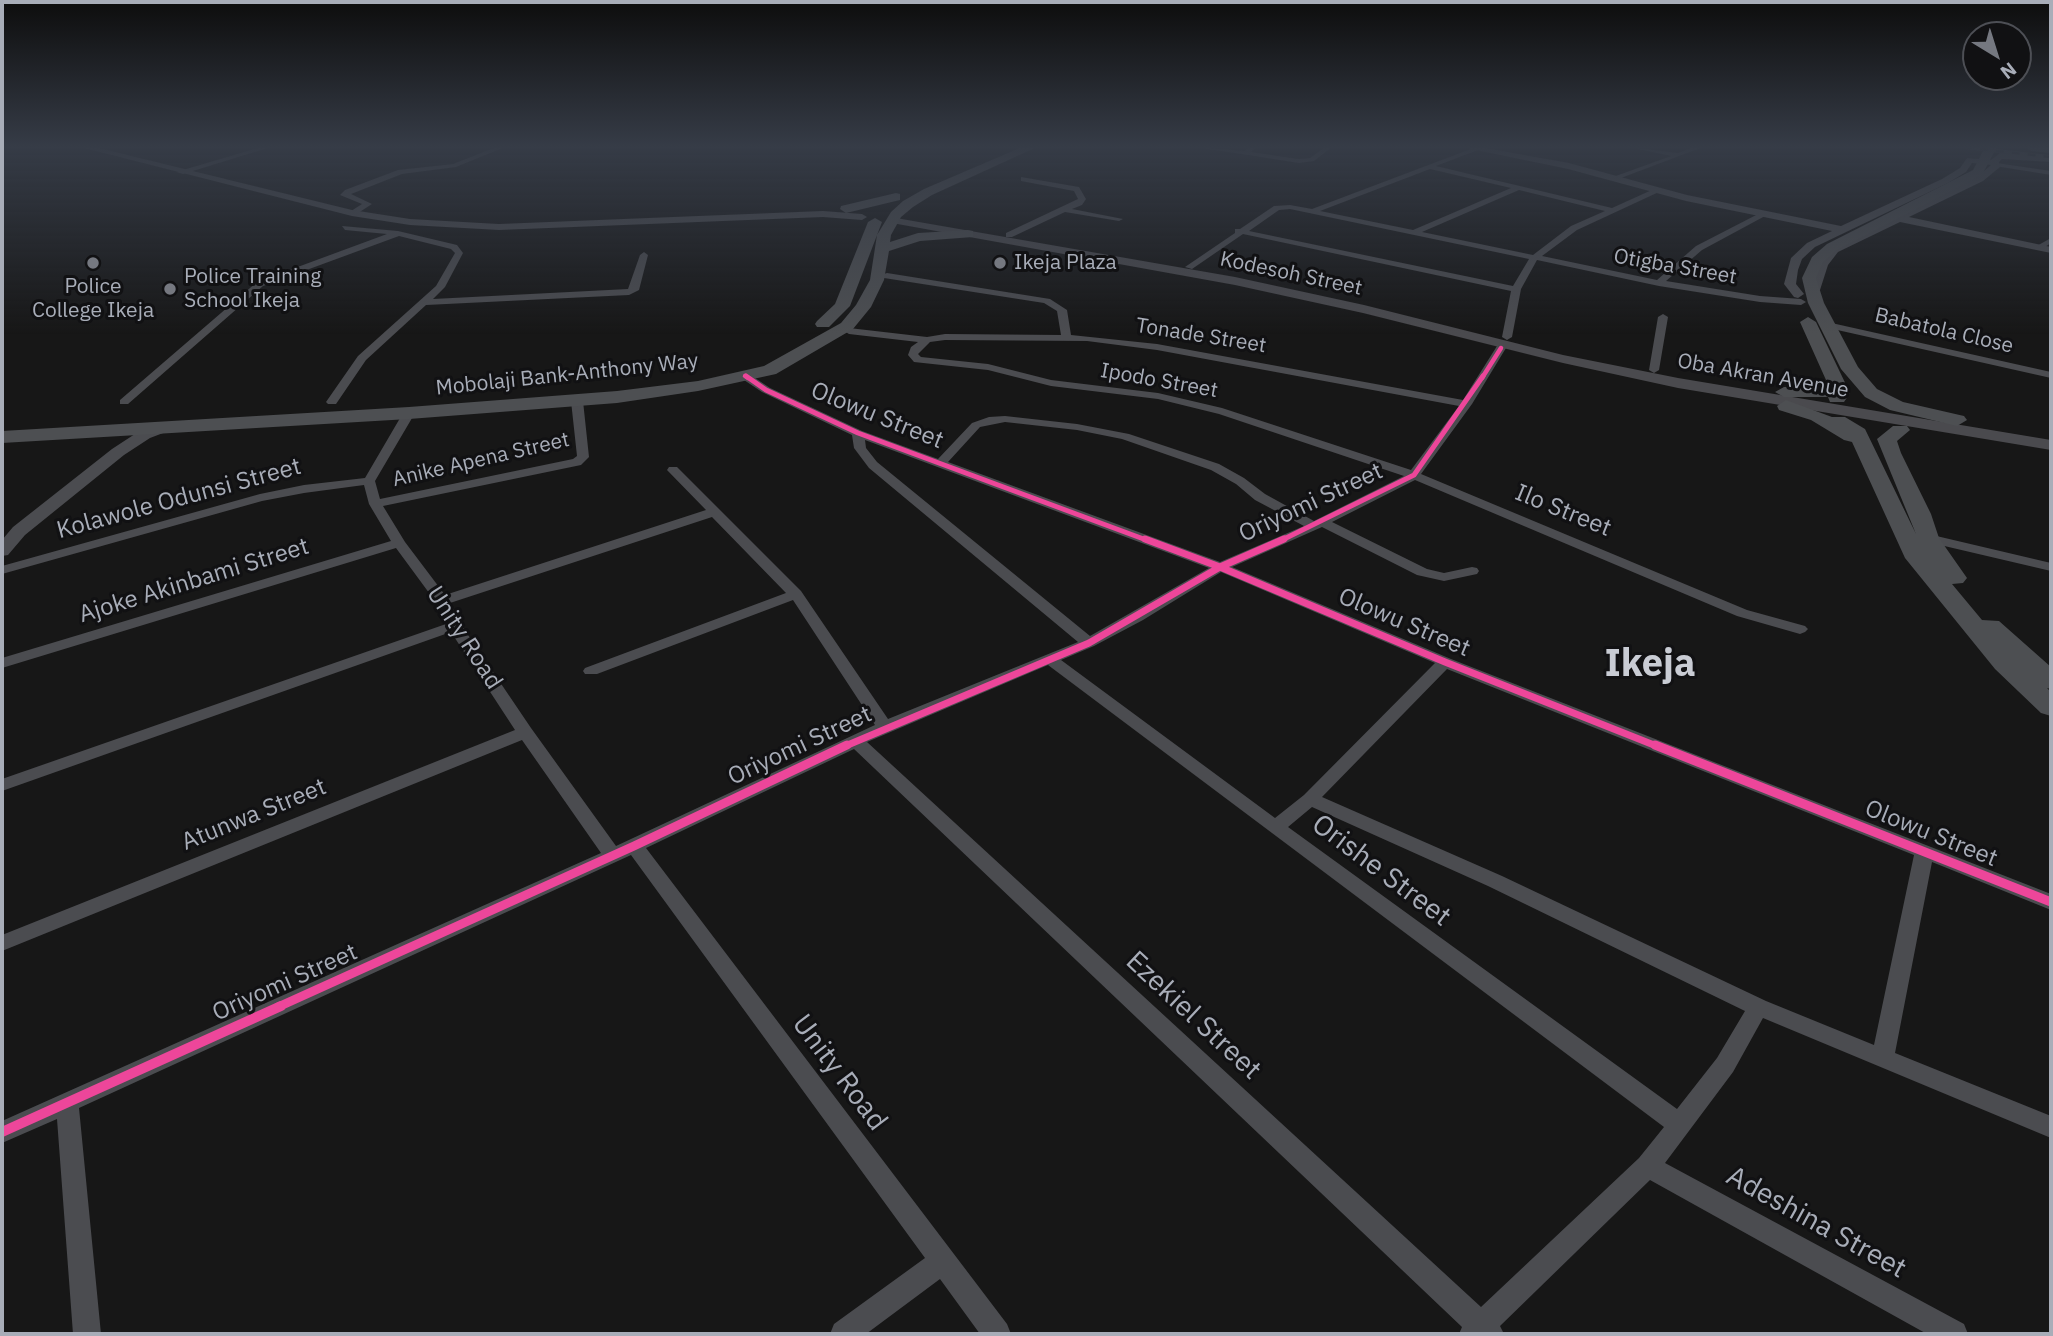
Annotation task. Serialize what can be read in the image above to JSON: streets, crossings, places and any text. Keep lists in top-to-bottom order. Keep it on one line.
{"streets":{"main road":["Kodesoh Street","Mobolaji Bank-Anthony Way","Oba Akran Avenue"],"street":["Otigba Street","Babatola Close","Tonade Street","Ipodo Street","Olowu Street","Anike Apena Street","Kolawole Odunsi Street","Oriyomi Street","Ilo Street","Ajoke Akinbami Street","Unity Road","Atunwa Street","Orishe Street","Ezekiel Street","Adeshina Street"]},"crossings":[["Otigba Street","Kodesoh Street"],["Kodesoh Street","Oba Akran Avenue"],["Tonade Street","Ipodo Street"],["Tonade Street","Oriyomi Street"],["Mobolaji Bank-Anthony Way","Olowu Street"],["Mobolaji Bank-Anthony Way","Anike Apena Street"],["Ipodo Street","Oriyomi Street"],["Ipodo Street","Ilo Street"],["Olowu Street","Oriyomi Street"],["Anike Apena Street","Unity Road"],["Kolawole Odunsi Street","Unity Road"],["Oriyomi Street","Ilo Street"],["Oriyomi Street","Unity Road"],["Oriyomi Street","Orishe Street"],["Oriyomi Street","Ezekiel Street"],["Ajoke Akinbami Street","Unity Road"],["Unity Road","Atunwa Street"]],"districts":["Ikeja"],"places":["Police College Ikeja","Ikeja Plaza","Police Training School Ikeja"],"north":"bottom right"}
